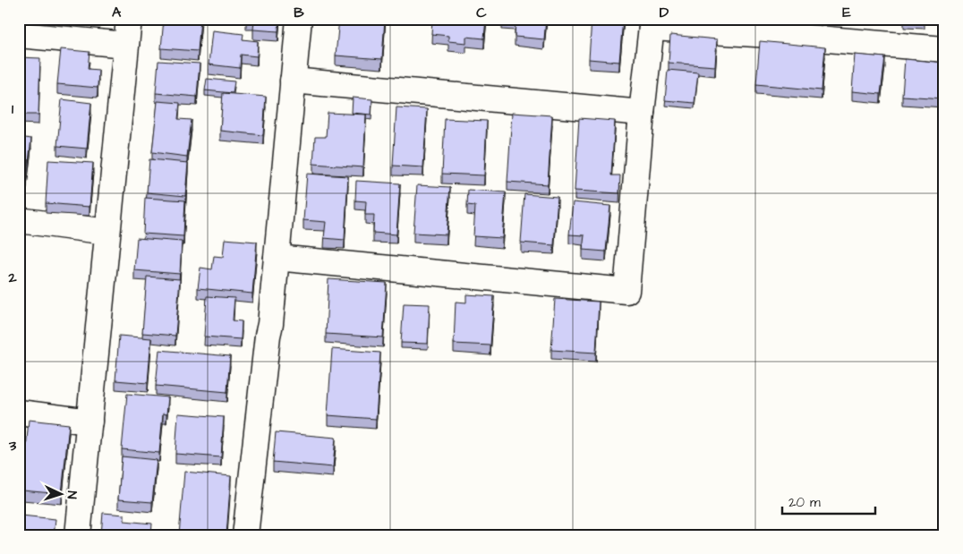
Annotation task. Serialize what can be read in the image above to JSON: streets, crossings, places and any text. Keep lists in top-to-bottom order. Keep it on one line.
{"scale_bar":"20 m","north":"right","grid":{"columns":["A","B","C","D","E"],"rows":["1","2","3"]}}
